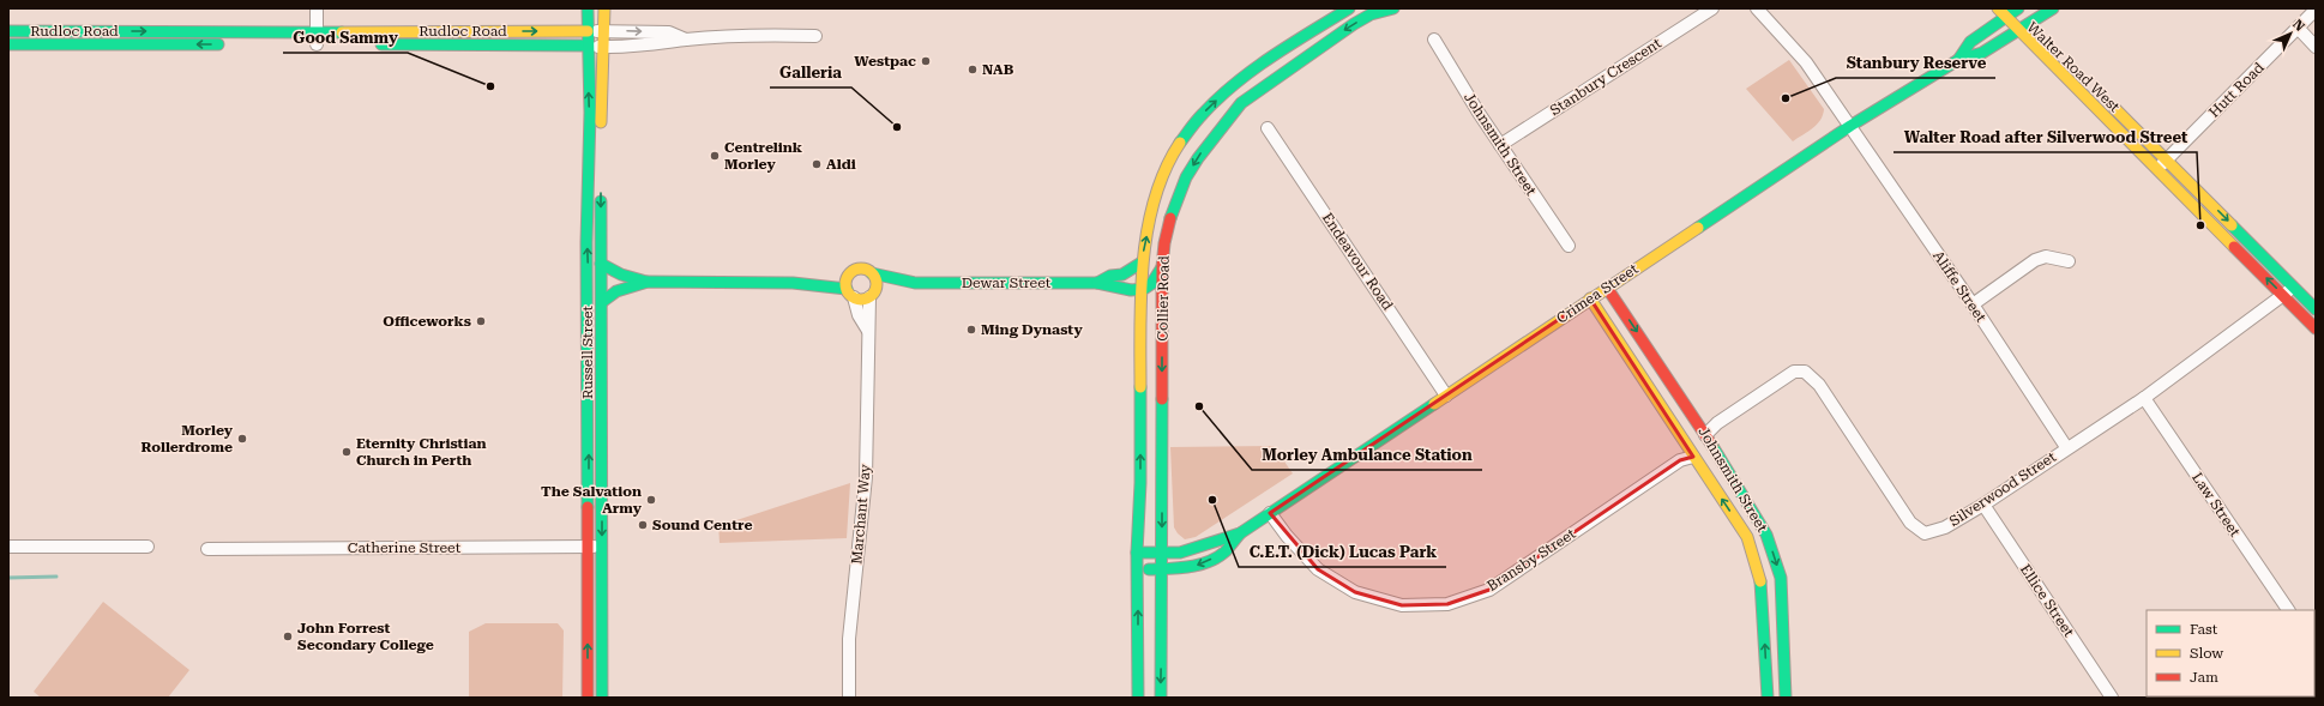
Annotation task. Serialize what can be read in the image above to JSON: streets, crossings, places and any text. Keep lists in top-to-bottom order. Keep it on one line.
{"streets":{"main road":["Rudloc Road","Walter Road West","Johnsmith Street","Dewar Street","Crimea Street","Collier Road","Russell Street"],"street":["Stanbury Crescent","Hutt Road","Endeavour Road","Aliffe Street","Silverwood Street","Law Street","Marchant Way","Catherine Street","Bransby Street","Ellice Street"]},"crossings":[["Rudloc Road","Russell Street"],["Walter Road West","Hutt Road"],["Walter Road West","Crimea Street"],["Walter Road West","Silverwood Street"],["Stanbury Crescent","Johnsmith Street"],["Johnsmith Street","Crimea Street"],["Johnsmith Street","Silverwood Street"],["Johnsmith Street","Bransby Street"],["Endeavour Road","Crimea Street"],["Dewar Street","Collier Road"],["Dewar Street","Marchant Way"],["Aliffe Street","Crimea Street"],["Aliffe Street","Silverwood Street"],["Crimea Street","Collier Road"],["Crimea Street","Bransby Street"],["Russell Street","Catherine Street"],["Silverwood Street","Law Street"],["Silverwood Street","Ellice Street"]],"places":["Westpac","NAB","Good Sammy","Stanbury Reserve","Galleria","Centrelink Morley","Aldi","Walter Road after Silverwood Street","Officeworks","Ming Dynasty","Morley Ambulance Station","Morley Rollerdrome","Eternity Christian Church in Perth","The Salvation Army","C.E.T. (Dick) Lucas Park","Sound Centre","John Forrest Secondary College"],"legend":["Fast","Slow","Jam"],"north":"top right"}
